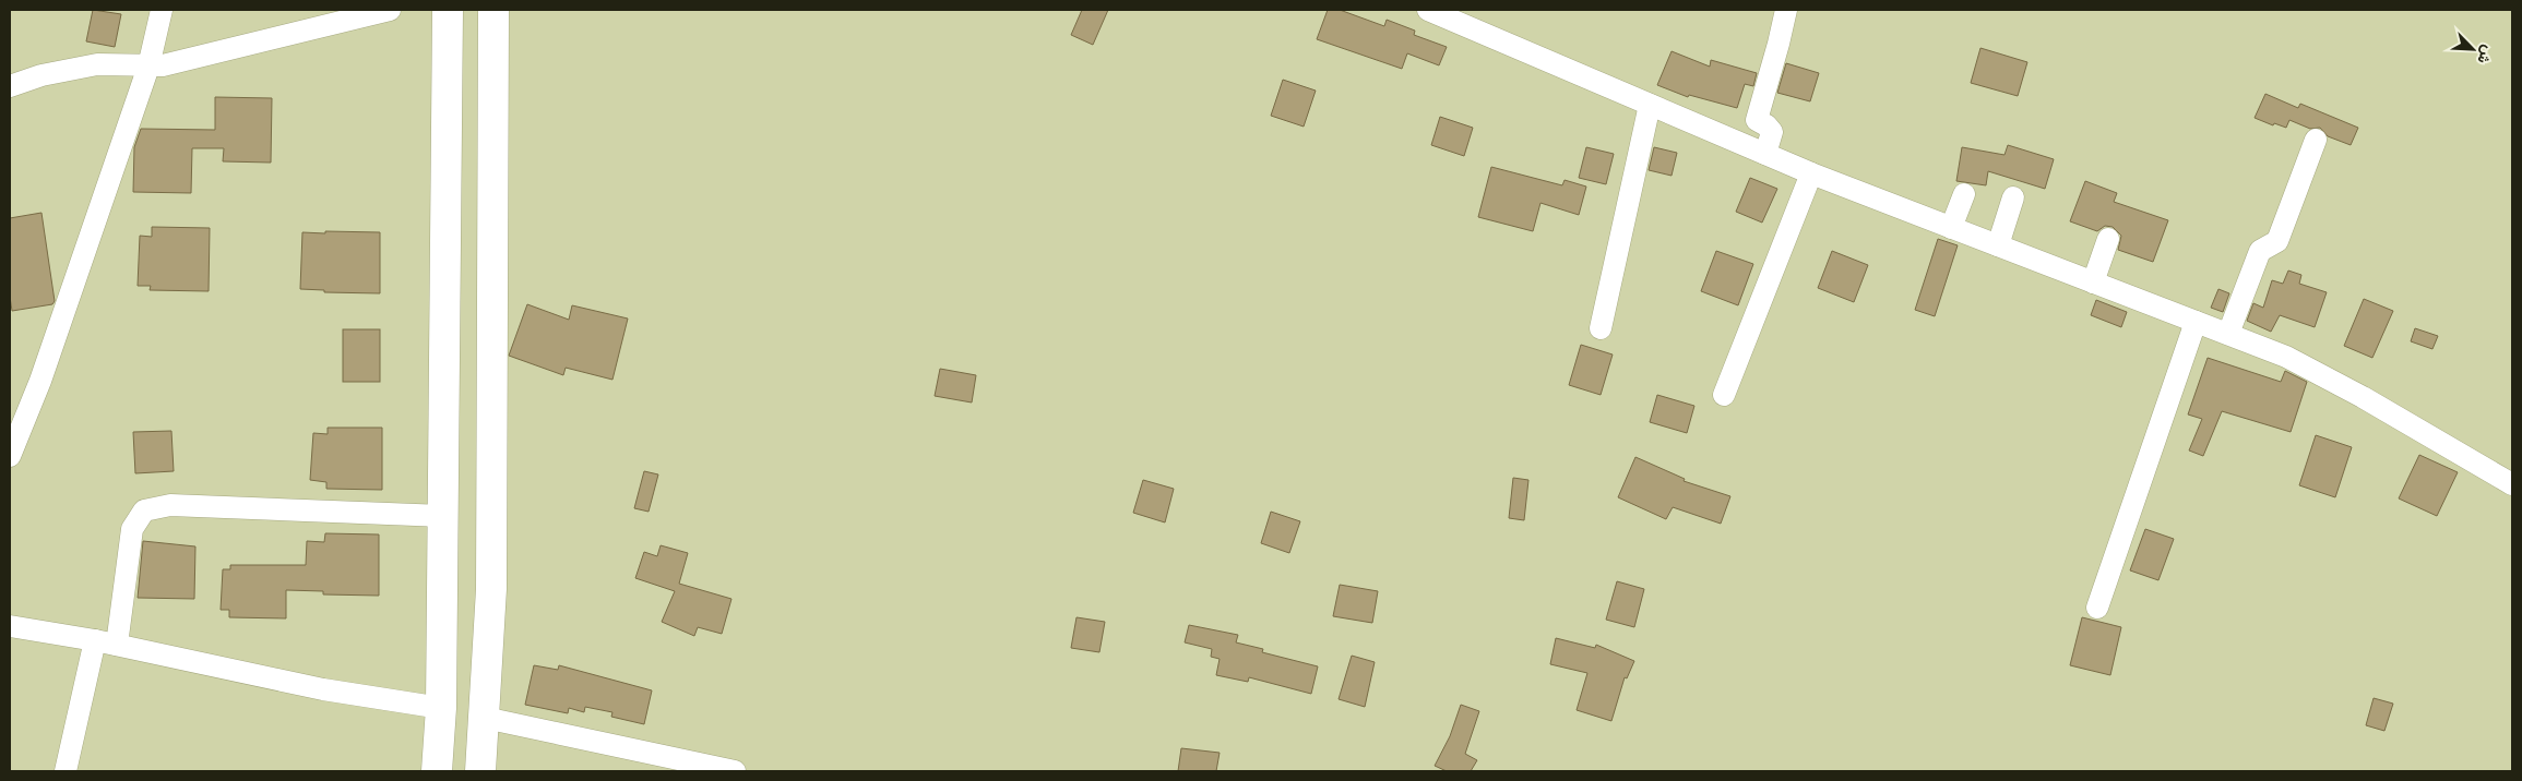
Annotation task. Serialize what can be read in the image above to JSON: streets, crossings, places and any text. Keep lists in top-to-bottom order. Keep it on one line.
{"north":"bottom right"}
